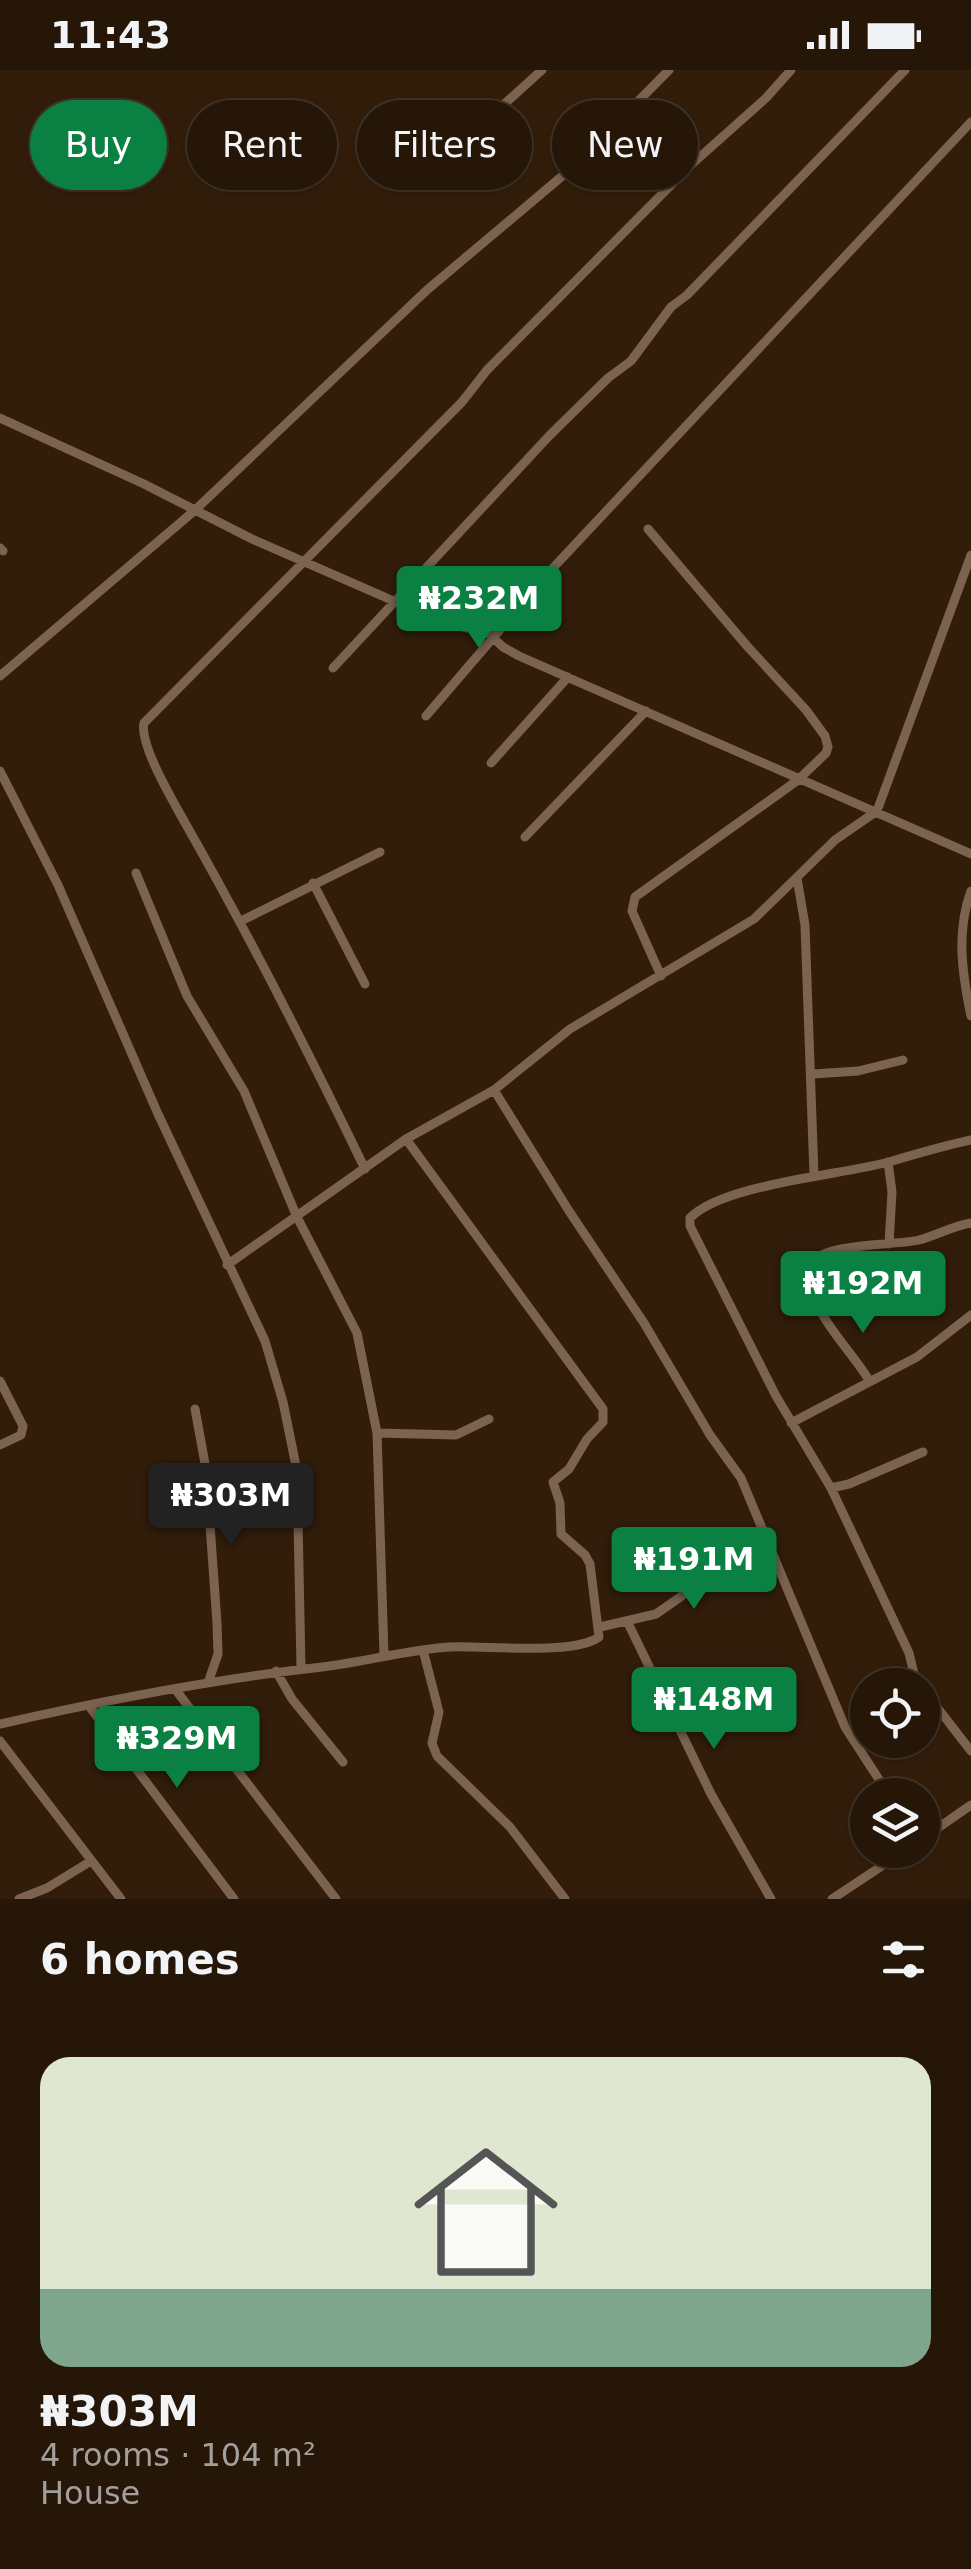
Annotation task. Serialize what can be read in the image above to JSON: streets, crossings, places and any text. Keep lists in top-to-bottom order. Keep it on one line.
{"page":{"status":"11:43","chip":["Buy","Rent","Filters","New"],"price":["₦232M","₦192M","₦303M","₦191M","₦148M","₦329M"],"heading":"6 homes","list":[{"name":"₦303M","note":"4 rooms · 104 m² · House"}]}}
